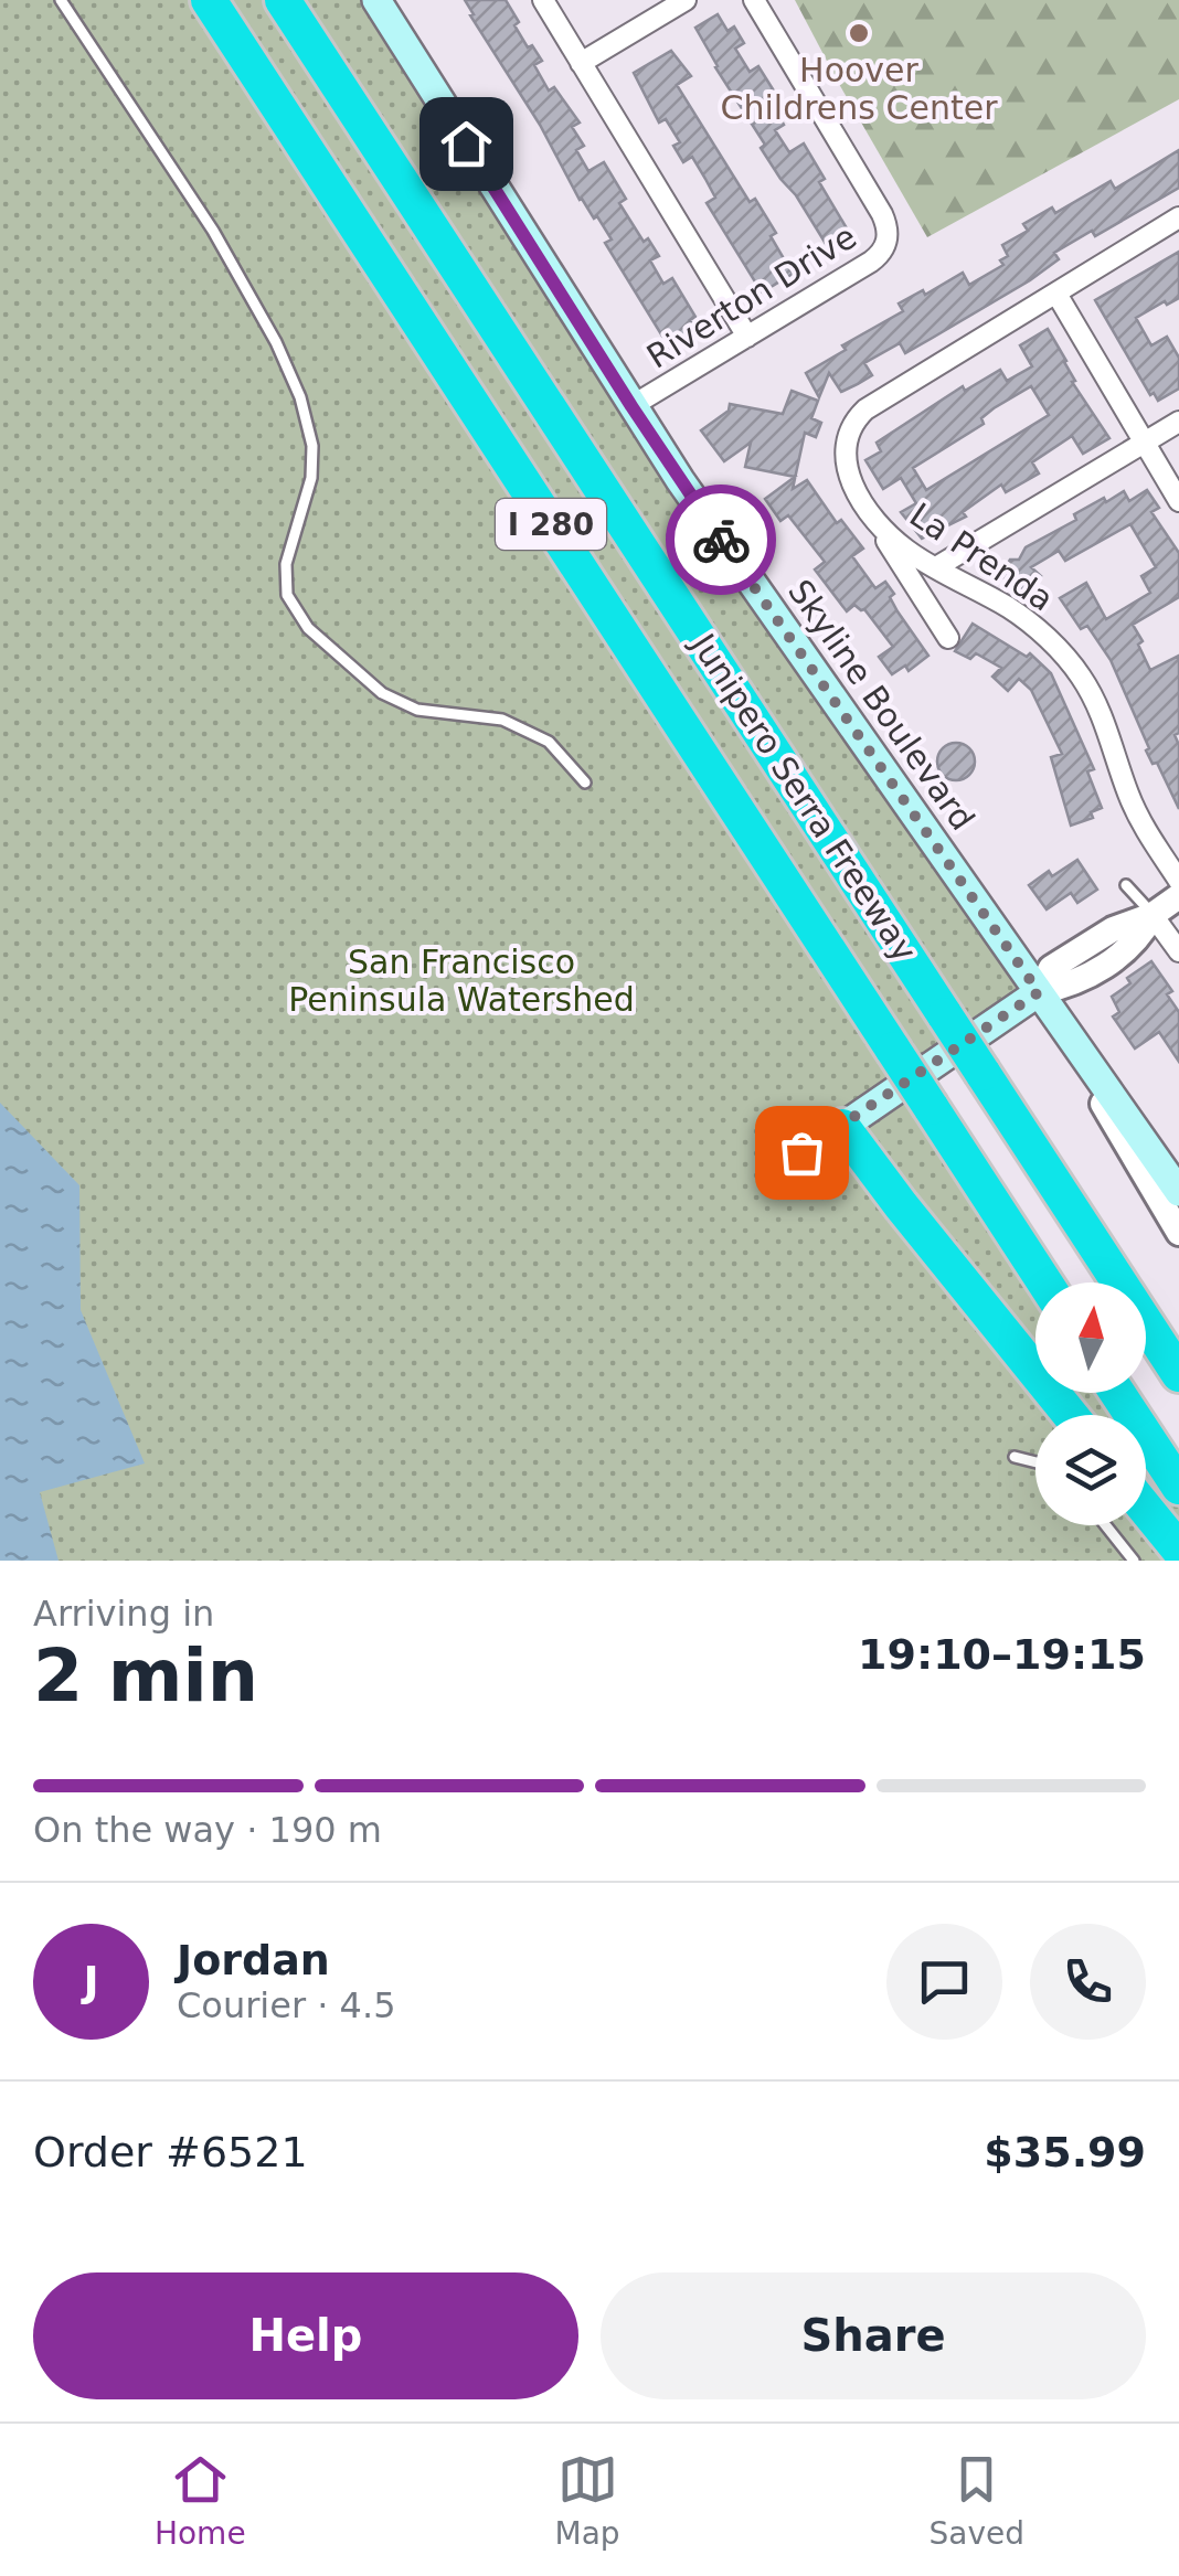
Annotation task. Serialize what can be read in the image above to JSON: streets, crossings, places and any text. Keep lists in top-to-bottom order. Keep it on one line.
{"streets":{"highway":["I 280","Junipero Serra Freeway"],"main road":["Skyline Boulevard"],"street":["Riverton Drive","La Prenda"]},"crossings":[["Riverton Drive","Skyline Boulevard"]],"parks":["San Francisco Peninsula Watershed"],"places":["Hoover Childrens Center"],"north":"top","page":{"heading":["2 min","Arriving in","19:10–19:15"],"panel":["Jordan","Courier · 4.5","Order #6521","$35.99"],"bar":"On the way · 190 m","round":"J","buttons":["Help","Share"],"tabs":["Home","Map","Saved"]}}
